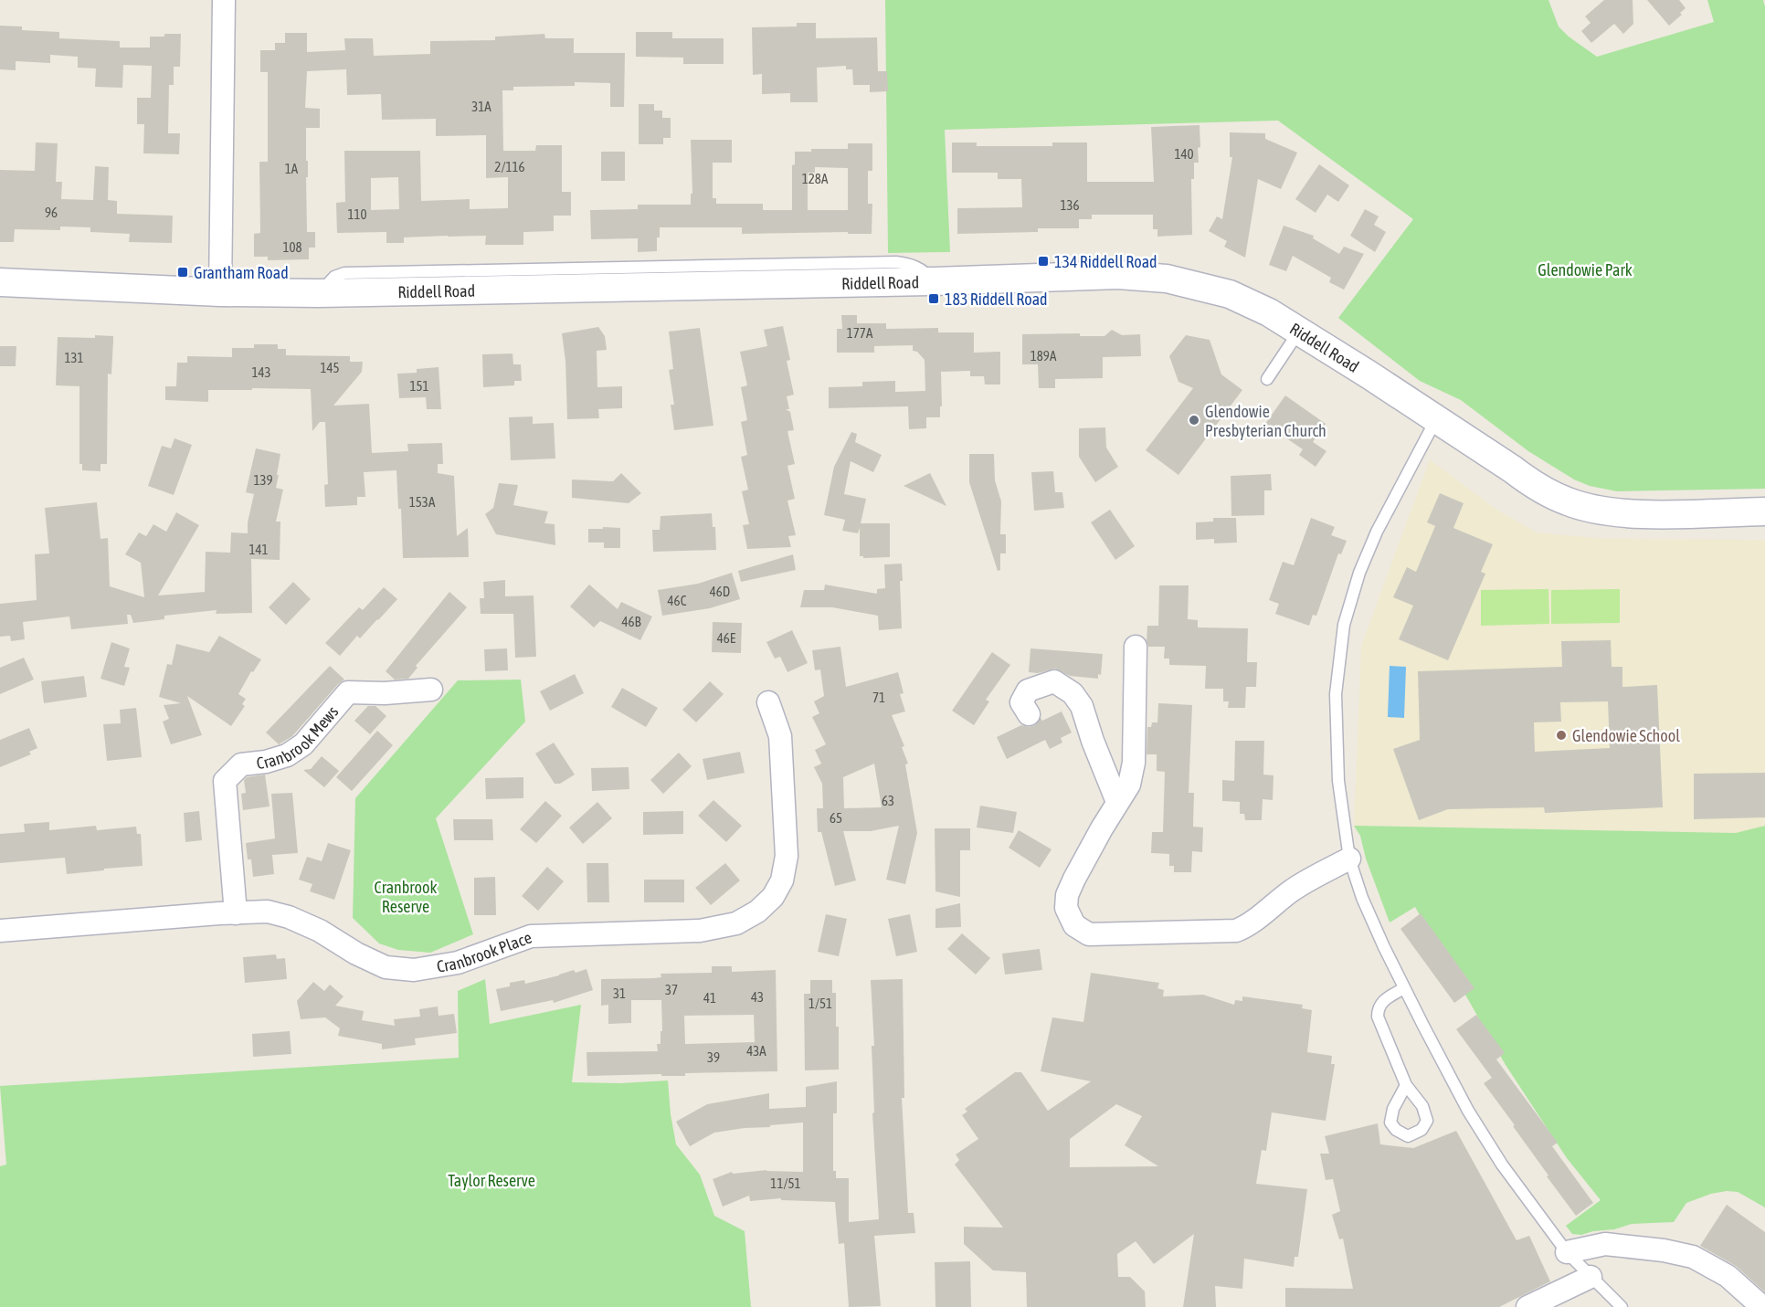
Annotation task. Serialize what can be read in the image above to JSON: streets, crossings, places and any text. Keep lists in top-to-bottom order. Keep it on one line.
{"streets":{"street":["Riddell Road","Cranbrook Mews","Cranbrook Place"]},"crossings":[["Cranbrook Mews","Cranbrook Place"]],"parks":["Glendowie Park","Cranbrook Reserve","Taylor Reserve"],"places":{"transit":["134 Riddell Road","Grantham Road","183 Riddell Road"],"other":["Glendowie Presbyterian Church","Glendowie School"]},"house_numbers":["31A","140","2/116","1A","128A","136","96","110","108","177A","189A","131","145","143","151","139","153A","141","46D","46C","46B","46E","71","63","65","37","31","43","41","1/51","43A","39","11/51"]}
